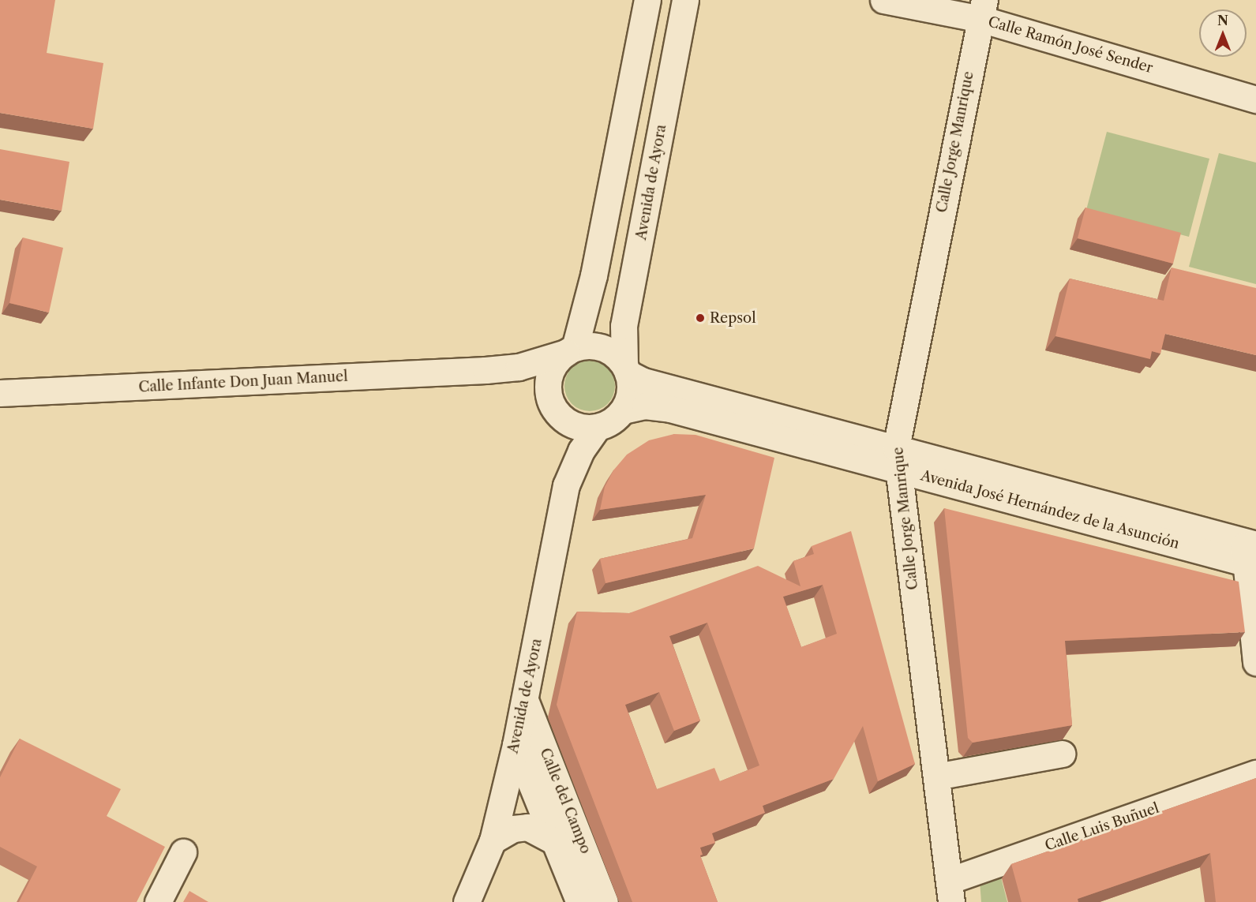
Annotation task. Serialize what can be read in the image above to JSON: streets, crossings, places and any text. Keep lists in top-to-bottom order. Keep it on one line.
{"streets":{"street":["Calle Ramón José Sender","Calle Jorge Manrique","Avenida de Ayora","Calle Infante Don Juan Manuel","Avenida José Hernández de la Asunción","Calle del Campo","Calle Luis Buñuel"]},"crossings":[["Calle Ramón José Sender","Calle Jorge Manrique"],["Calle Jorge Manrique","Avenida José Hernández de la Asunción"],["Calle Jorge Manrique","Calle Luis Buñuel"],["Avenida de Ayora","Calle Infante Don Juan Manuel"],["Avenida de Ayora","Avenida José Hernández de la Asunción"],["Avenida de Ayora","Calle del Campo"],["Calle Infante Don Juan Manuel","Avenida José Hernández de la Asunción"]],"places":["Repsol"],"north":"top"}
